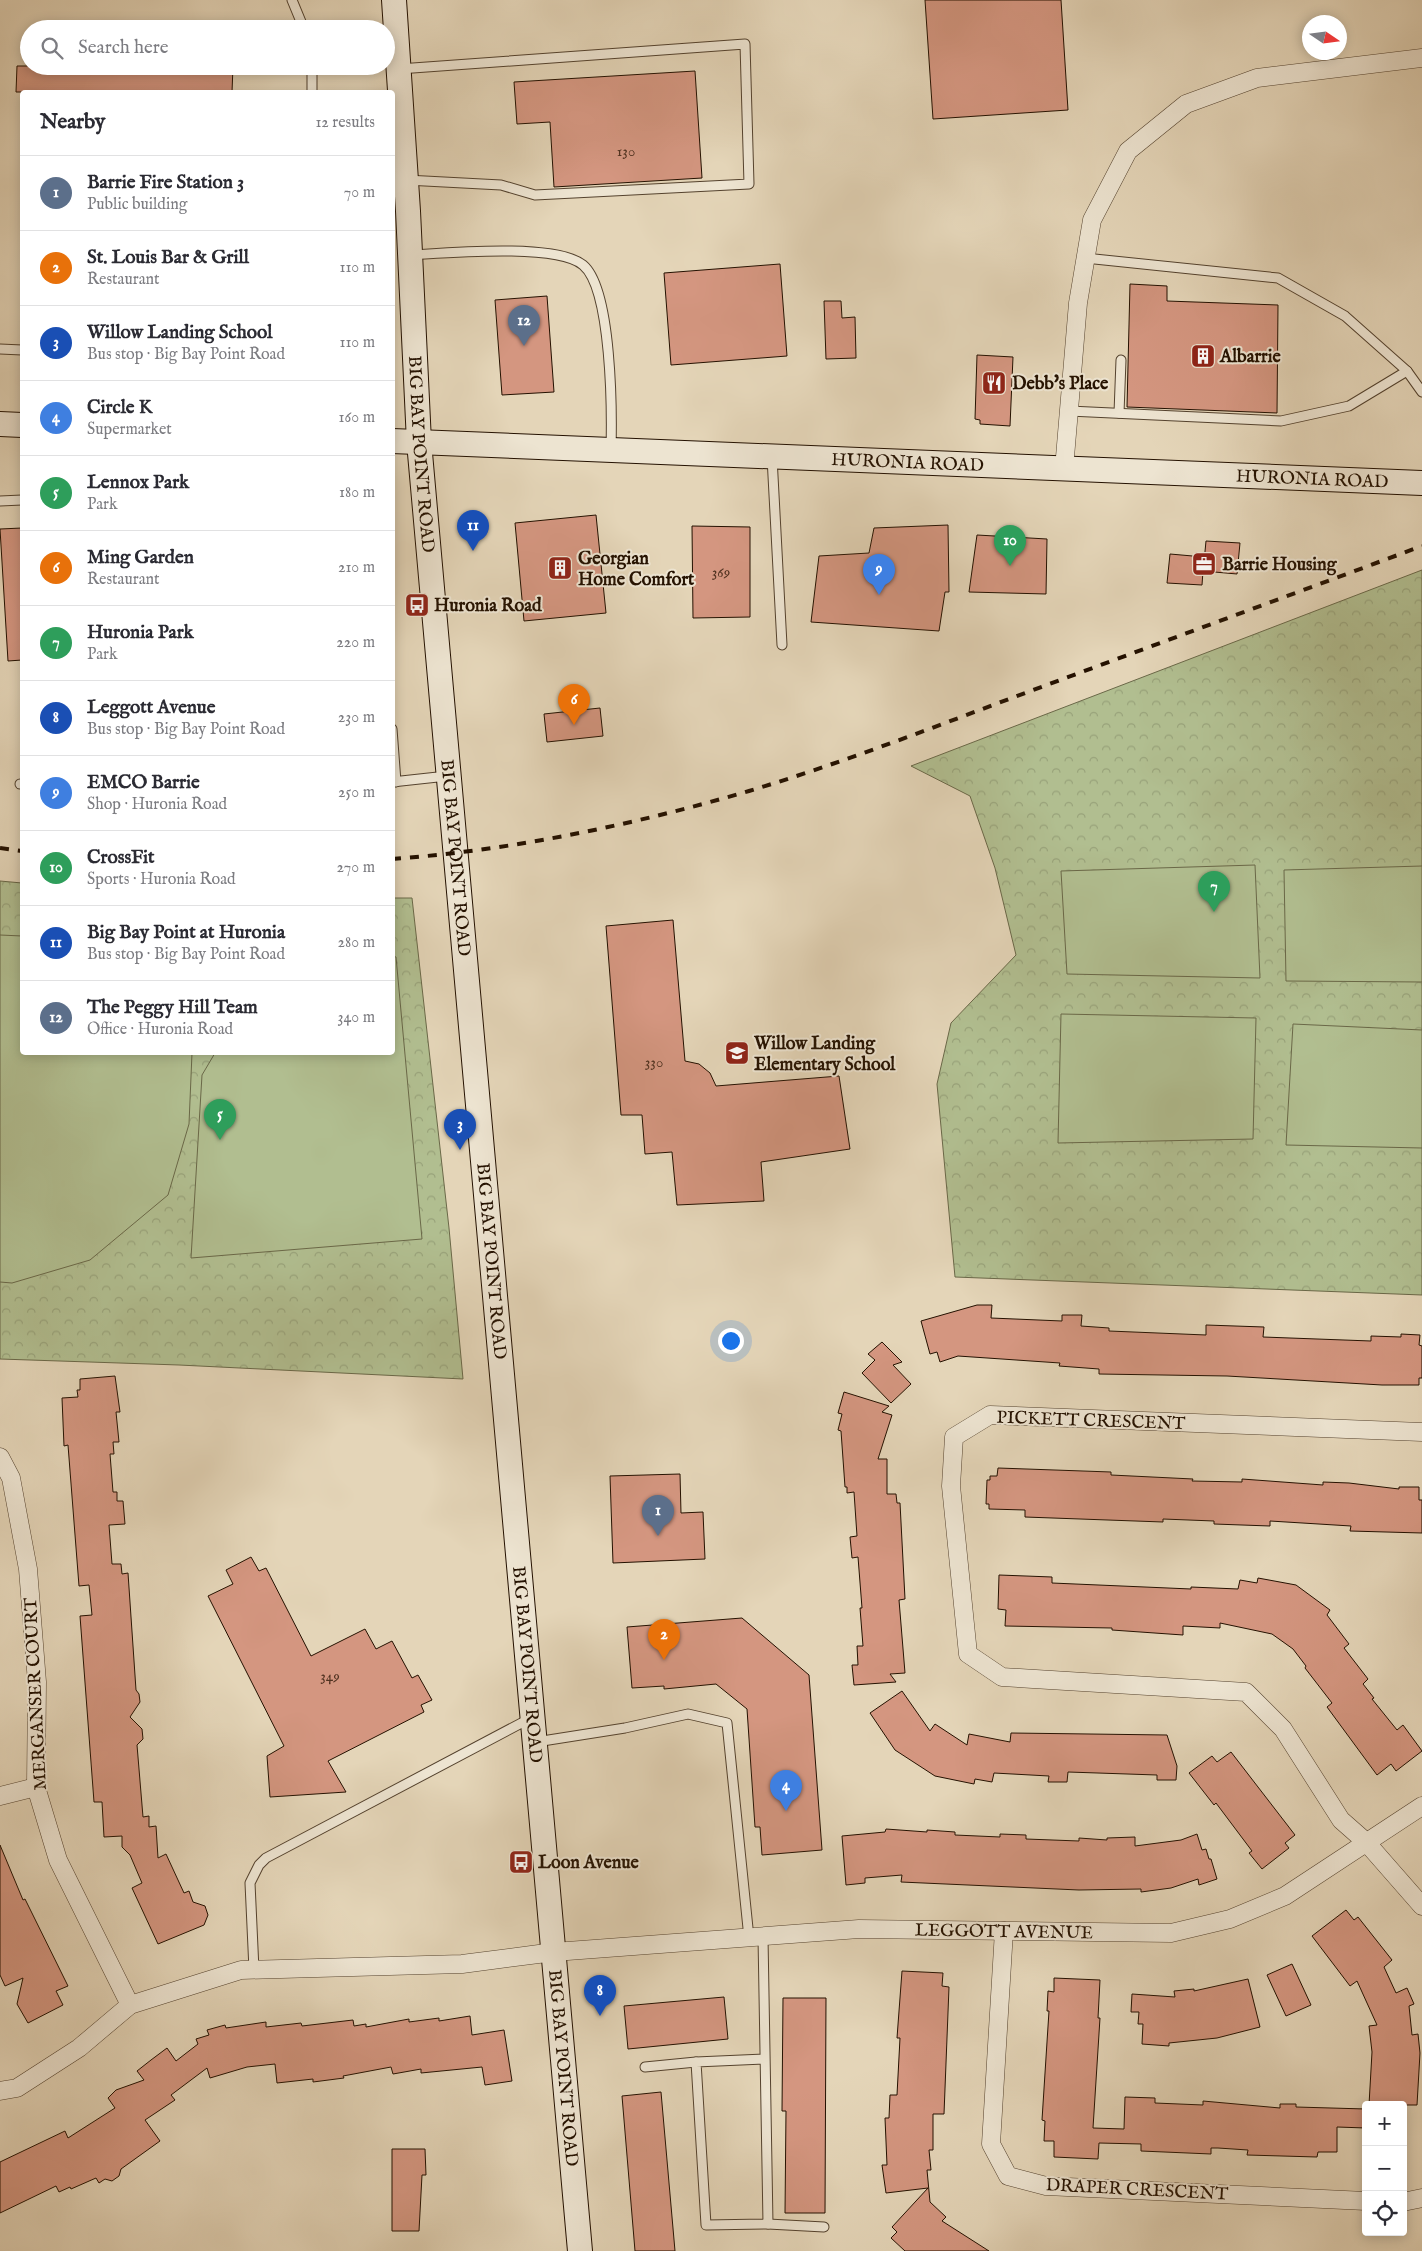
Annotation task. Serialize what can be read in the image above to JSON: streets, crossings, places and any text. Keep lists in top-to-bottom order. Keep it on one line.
{"streets":{"street":["BIG BAY POINT ROAD","HURONIA ROAD","PICKETT CRESCENT","MERGANSER COURT","LEGGOTT AVENUE","DRAPER CRESCENT"]},"crossings":[["BIG BAY POINT ROAD","HURONIA ROAD"],["BIG BAY POINT ROAD","LEGGOTT AVENUE"],["PICKETT CRESCENT","LEGGOTT AVENUE"],["LEGGOTT AVENUE","DRAPER CRESCENT"]],"places":{"building":["Albarrie","Georgian Home Comfort"],"restaurant":["Debb's Place"],"office":["Barrie Housing"],"bus stop":["Huronia Road","Loon Avenue"],"school or university":["Willow Landing Elementary School"]},"house_numbers":["130","369","330","349"],"north":"right","page":{"search":"Search here","heading":["Nearby","12 results"],"list":[{"mark":"1","name":"Barrie Fire Station 3","note":"Public building","value":"70 m"},{"mark":"2","name":"St. Louis Bar & Grill","note":"Restaurant","value":"110 m"},{"mark":"3","name":"Willow Landing School","note":"Bus stop · Big Bay Point Road","value":"110 m"},{"mark":"4","name":"Circle K","note":"Supermarket","value":"160 m"},{"mark":"5","name":"Lennox Park","note":"Park","value":"180 m"},{"mark":"6","name":"Ming Garden","note":"Restaurant","value":"210 m"},{"mark":"7","name":"Huronia Park","note":"Park","value":"220 m"},{"mark":"8","name":"Leggott Avenue","note":"Bus stop · Big Bay Point Road","value":"230 m"},{"mark":"9","name":"EMCO Barrie","note":"Shop · Huronia Road","value":"250 m"},{"mark":"10","name":"CrossFit","note":"Sports · Huronia Road","value":"270 m"},{"mark":"11","name":"Big Bay Point at Huronia","note":"Bus stop · Big Bay Point Road","value":"280 m"},{"mark":"12","name":"The Peggy Hill Team","note":"Office · Huronia Road","value":"340 m"}],"pins":["12","11","10","9","6","7","5","3","1","2","4","8"],"map_buttons":["+","−"]}}
